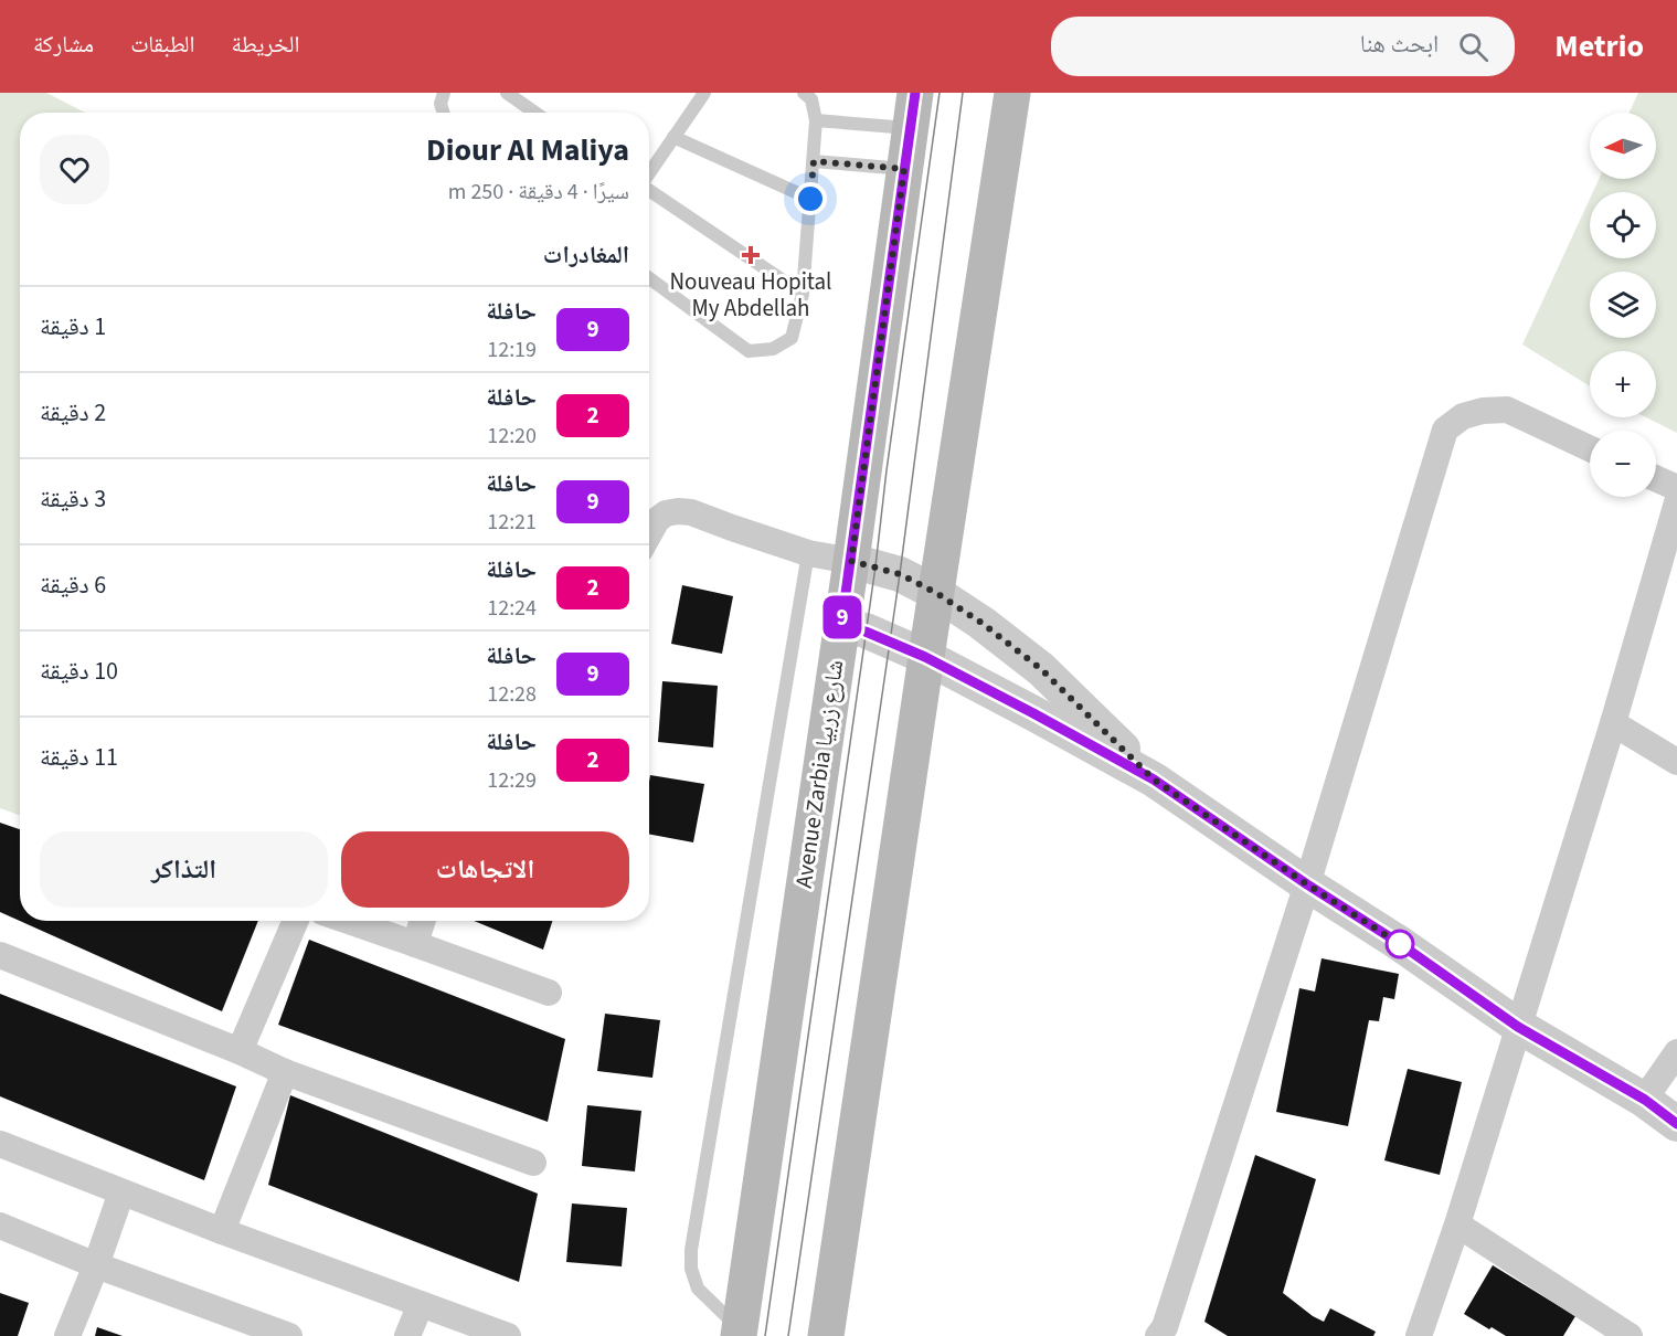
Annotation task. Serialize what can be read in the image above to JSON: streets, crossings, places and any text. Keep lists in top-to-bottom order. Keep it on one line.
{"streets":{"main road":["Avenue Zarbia شارع زربيا"]},"places":{"health":["Nouveau Hopital My Abdellah"]},"lines":["bus line 9"],"north":"left","page":{"header":"Metrio","search":"ابحث هنا","nav":["الخريطة","الطبقات","مشاركة"],"on_map":"9","map_buttons":["+","−"],"heading":[["Diour Al Maliya","سيرًا · 4 دقيقة · 250 m"],"المغادرات"],"list":[{"mark":"9","name":"حافلة","note":"12:19","value":"1 دقيقة"},{"mark":"2","name":"حافلة","note":"12:20","value":"2 دقيقة"},{"mark":"9","name":"حافلة","note":"12:21","value":"3 دقيقة"},{"mark":"2","name":"حافلة","note":"12:24","value":"6 دقيقة"},{"mark":"9","name":"حافلة","note":"12:28","value":"10 دقيقة"},{"mark":"2","name":"حافلة","note":"12:29","value":"11 دقيقة"}],"buttons":["الاتجاهات","التذاكر"]}}
